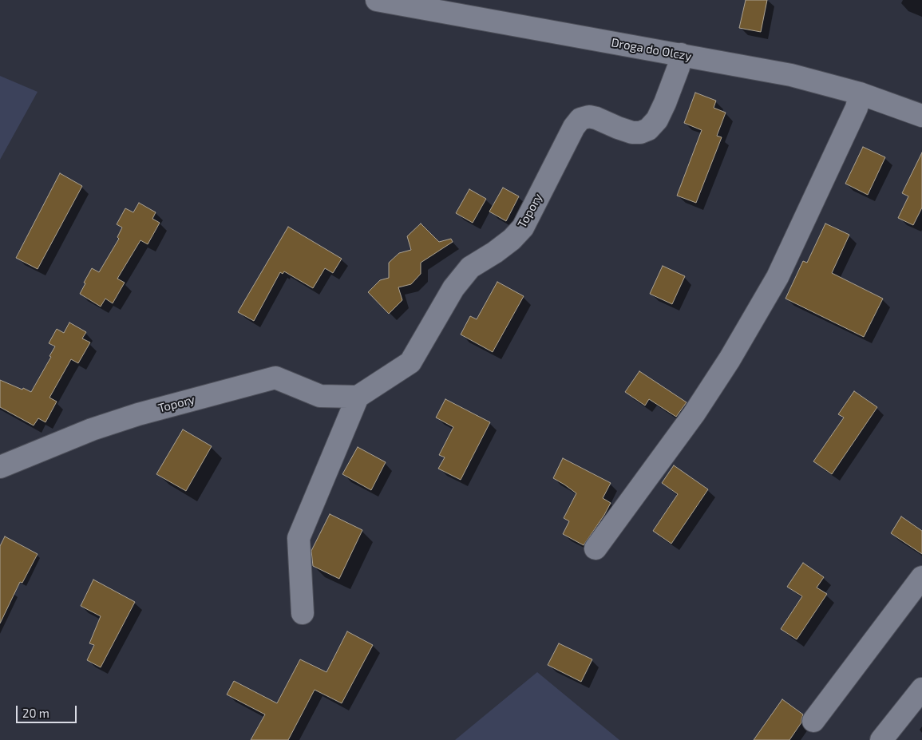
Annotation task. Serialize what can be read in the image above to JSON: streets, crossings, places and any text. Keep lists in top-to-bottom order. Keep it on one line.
{"streets":{"street":["Droga do Olczy","Topory"]},"crossings":[["Droga do Olczy","Topory"]],"scale_bar":"20 m"}
